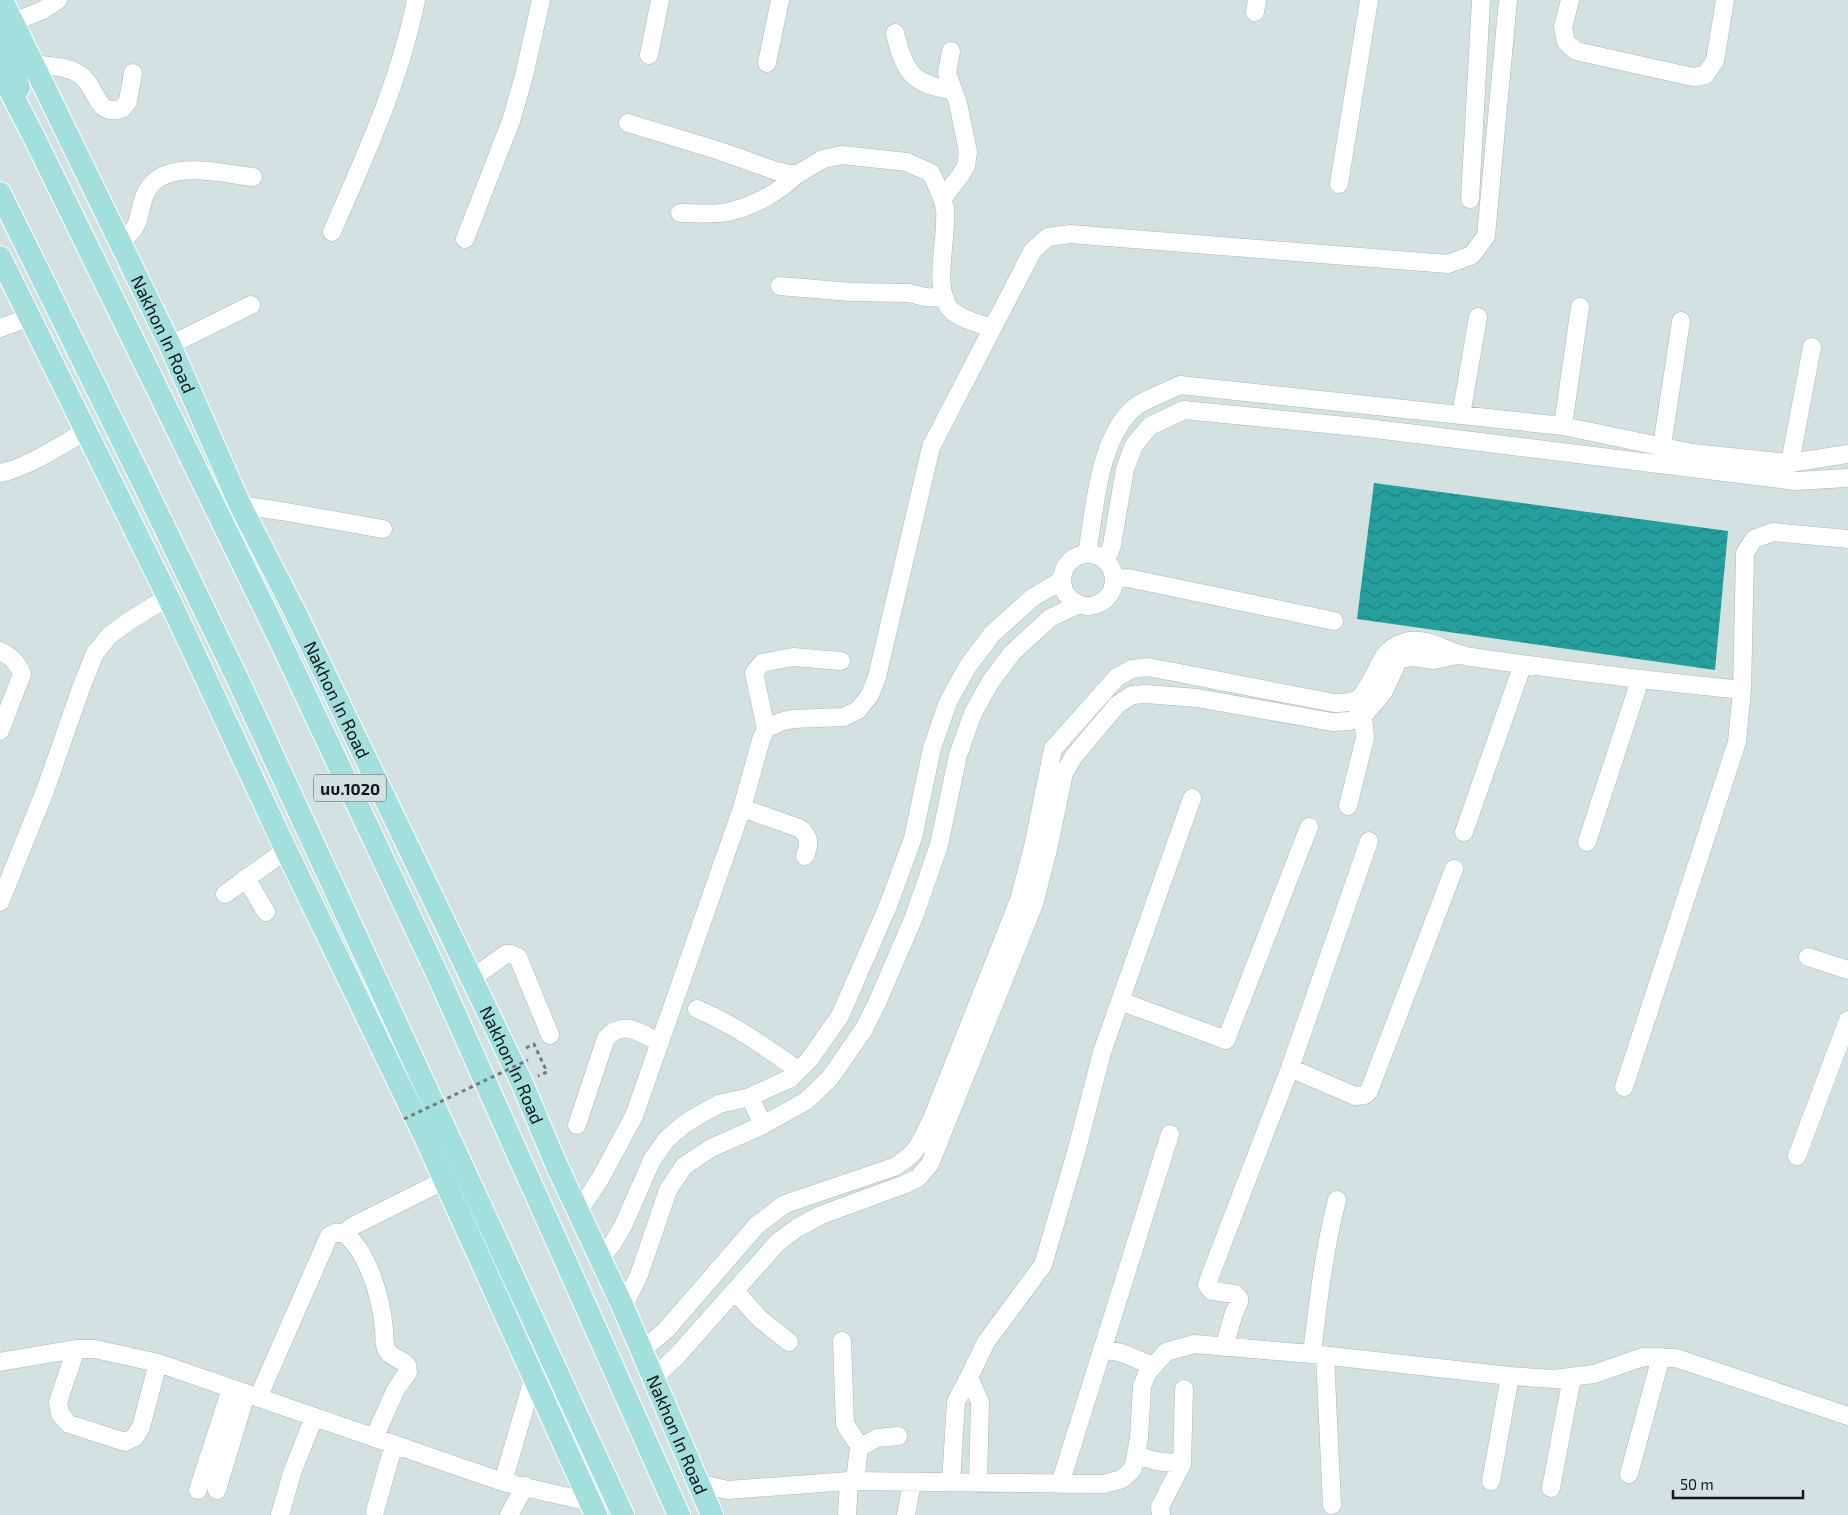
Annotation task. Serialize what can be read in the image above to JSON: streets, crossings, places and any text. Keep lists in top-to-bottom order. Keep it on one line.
{"streets":{"main road":["Nakhon In Road","นบ.1020"]},"scale_bar":"50 m"}
